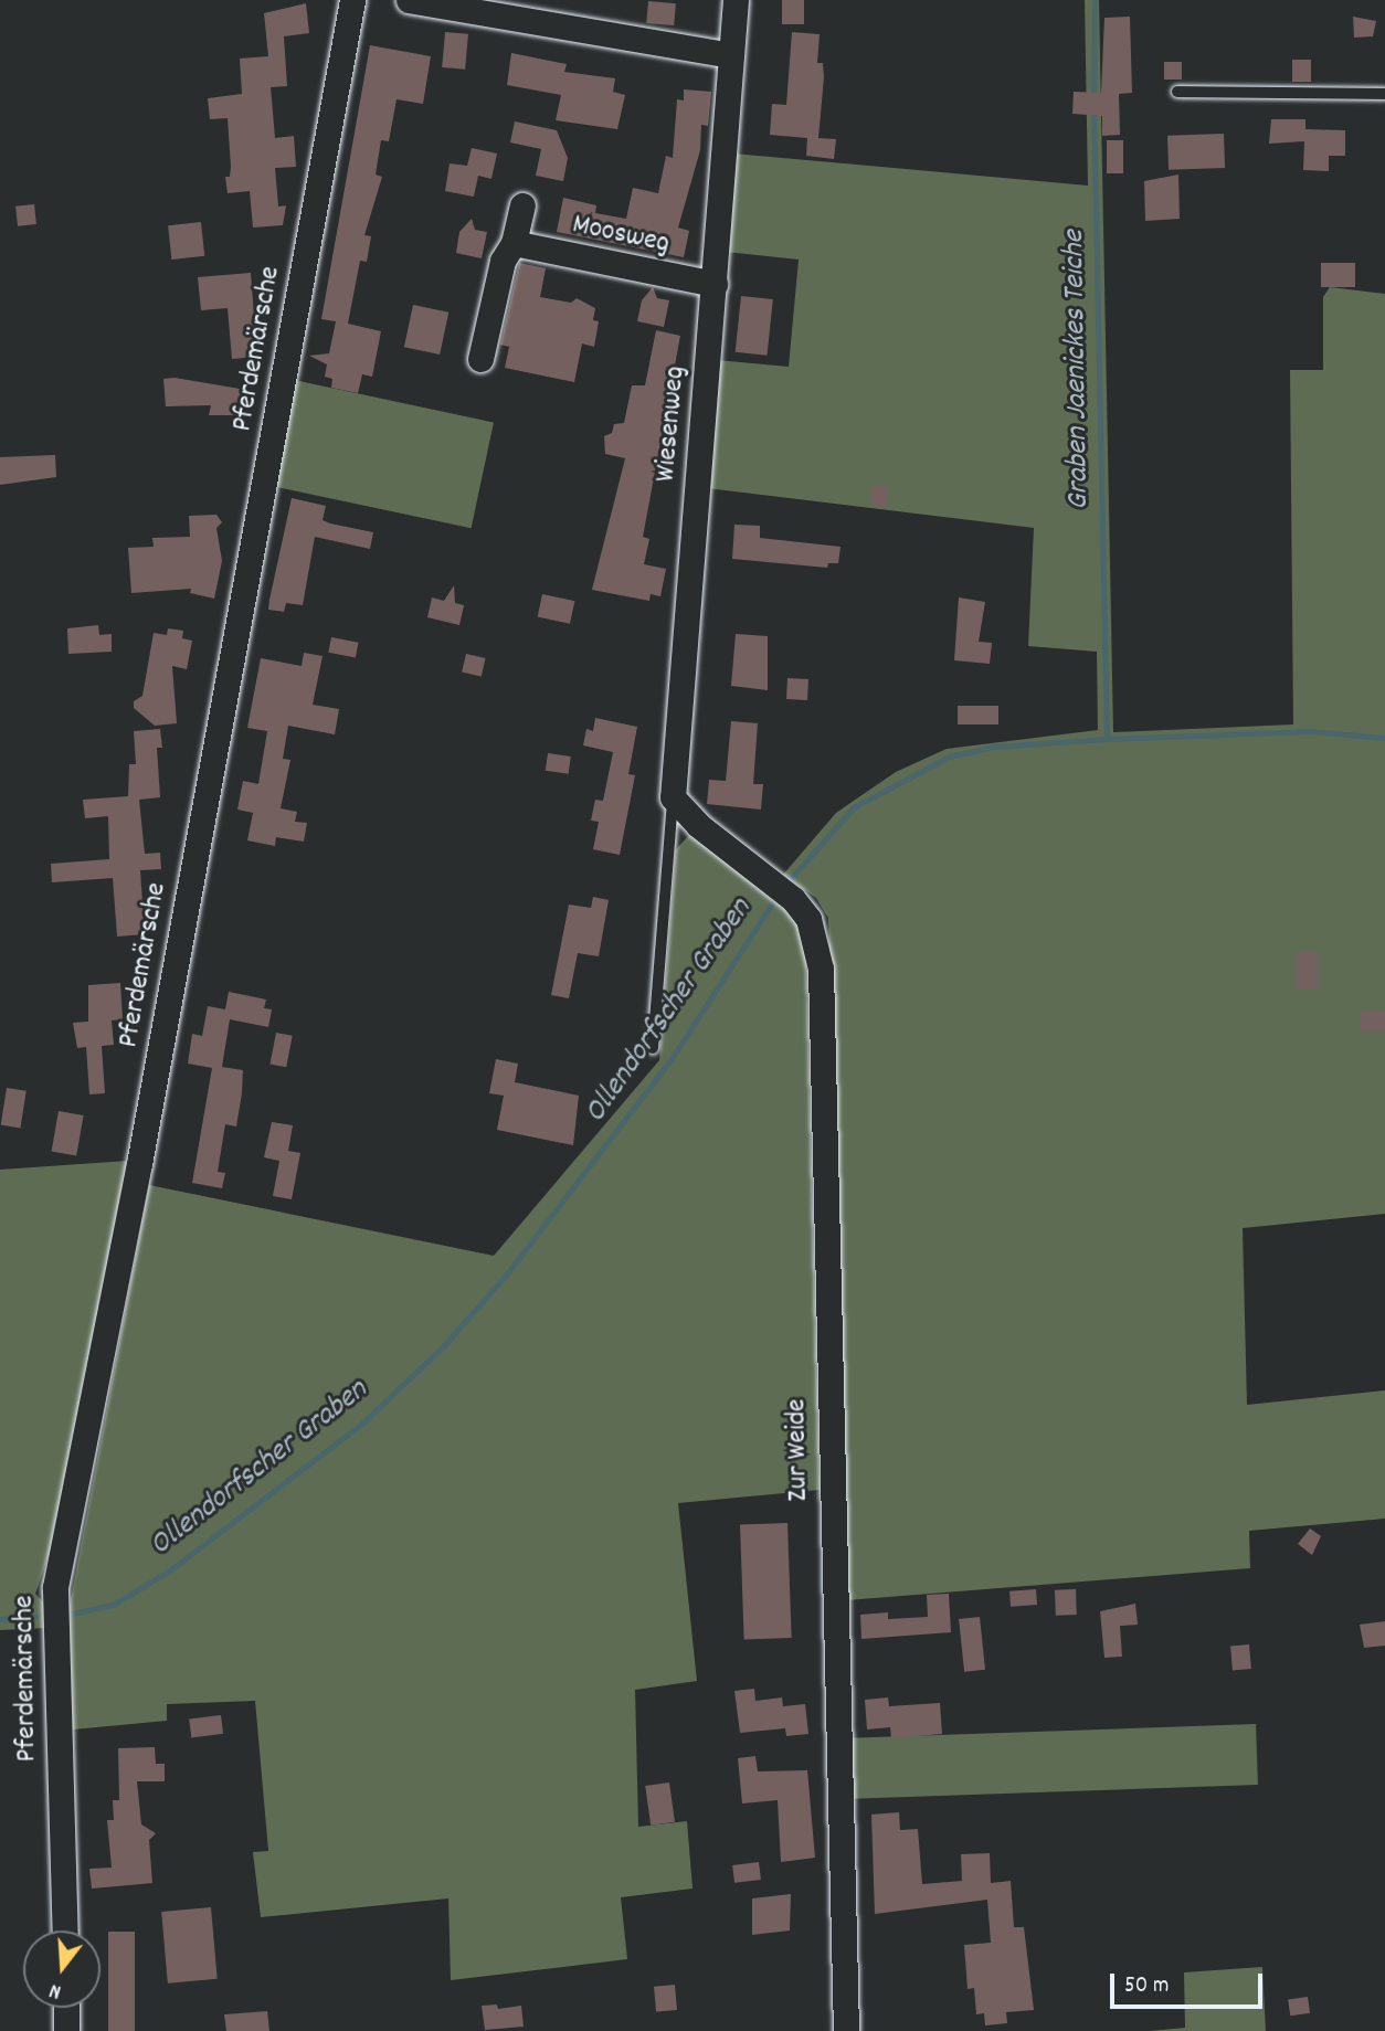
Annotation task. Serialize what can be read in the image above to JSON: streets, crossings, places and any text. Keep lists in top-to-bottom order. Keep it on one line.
{"streets":{"street":["Moosweg","Pferdemärsche","Wiesenweg","Zur Weide"]},"crossings":[["Moosweg","Wiesenweg"],["Wiesenweg","Zur Weide"]],"water":["Graben Jaenickes Teiche","Ollendorfscher Graben"],"scale_bar":"50 m","north":"bottom"}
